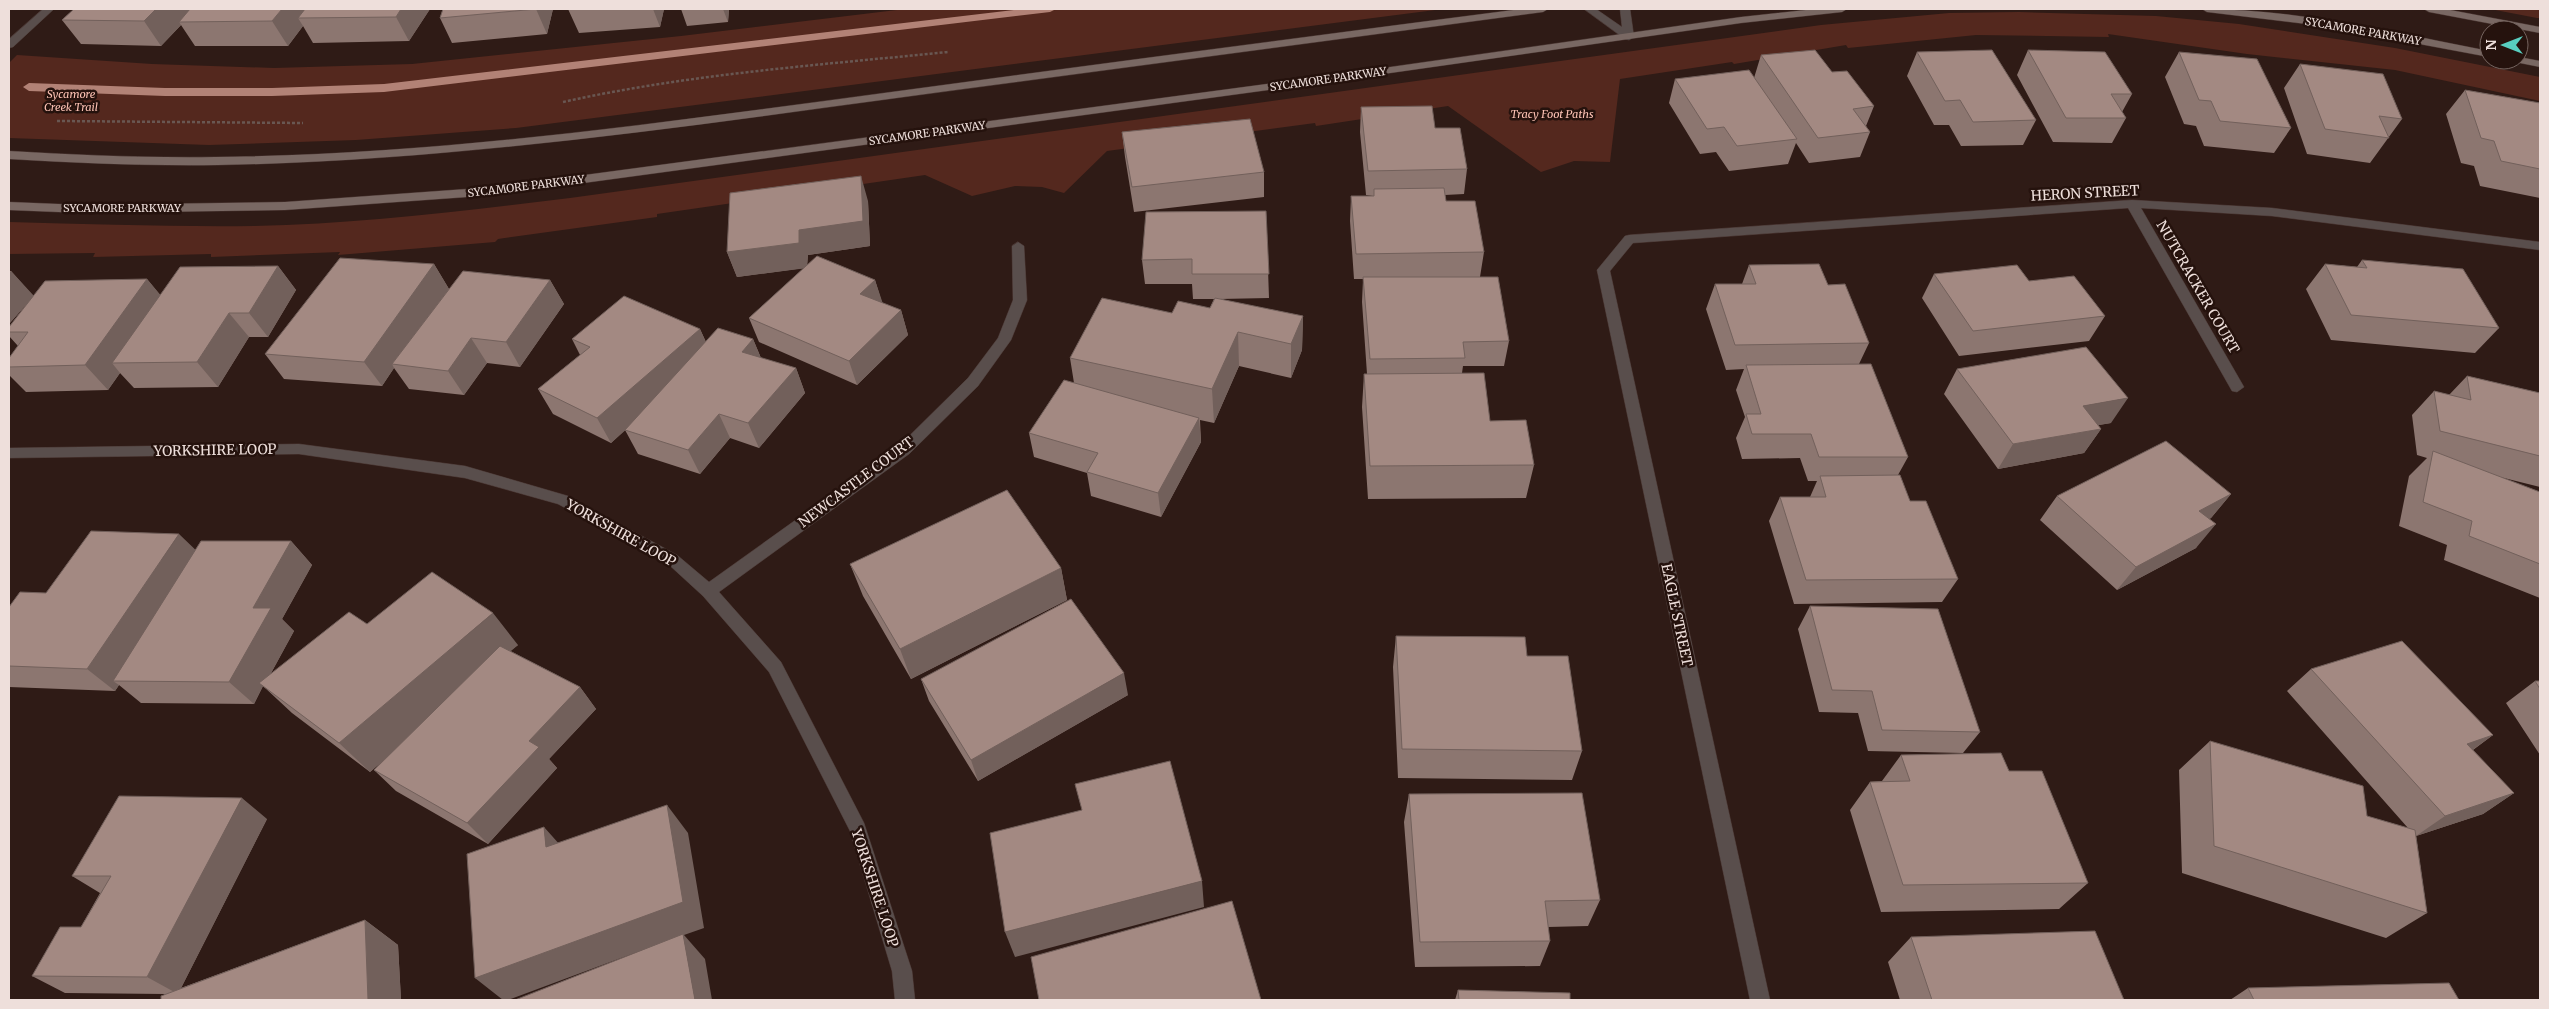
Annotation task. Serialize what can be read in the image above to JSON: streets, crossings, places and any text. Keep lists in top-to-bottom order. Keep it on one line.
{"streets":{"main road":["SYCAMORE PARKWAY"],"street":["HERON STREET","NUTCRACKER COURT","YORKSHIRE LOOP","NEWCASTLE COURT","EAGLE STREET"]},"crossings":[["HERON STREET","NUTCRACKER COURT"],["HERON STREET","EAGLE STREET"],["YORKSHIRE LOOP","NEWCASTLE COURT"]],"parks":["Sycamore Creek Trail","Tracy Foot Paths"],"north":"left"}
